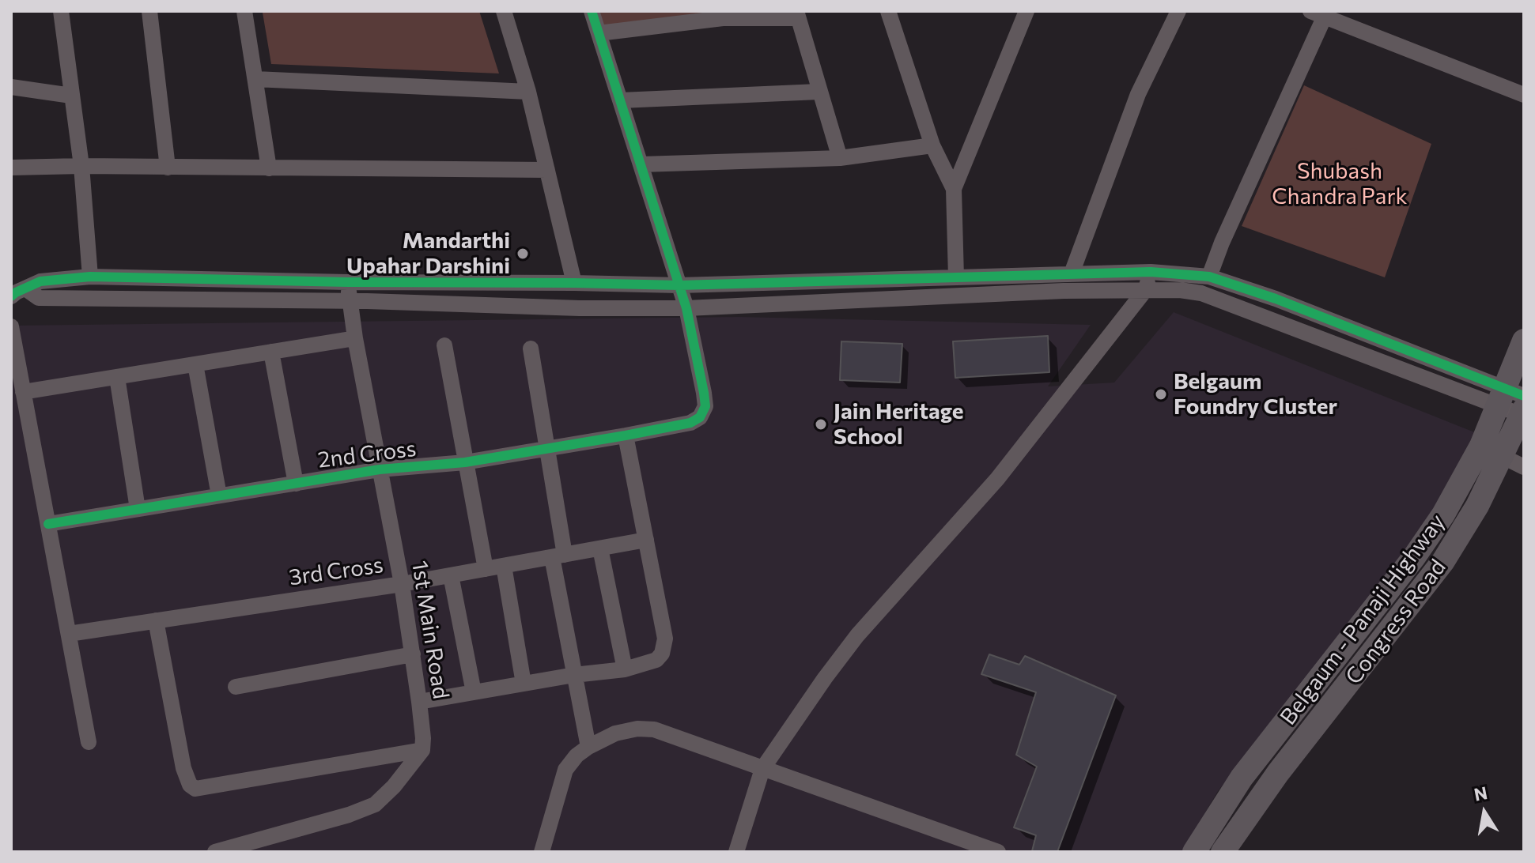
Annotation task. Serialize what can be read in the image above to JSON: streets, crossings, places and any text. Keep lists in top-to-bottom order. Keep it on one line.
{"streets":{"highway":["Belgaum - Panaji Highway","Congress Road"],"street":["2nd Cross","3rd Cross","1st Main Road"]},"crossings":[["2nd Cross","1st Main Road"],["3rd Cross","1st Main Road"],["Belgaum - Panaji Highway","Congress Road"]],"parks":["Shubash Chandra Park"],"places":["Mandarthi Upahar Darshini","Belgaum Foundry Cluster","Jain Heritage School"],"north":"top"}
